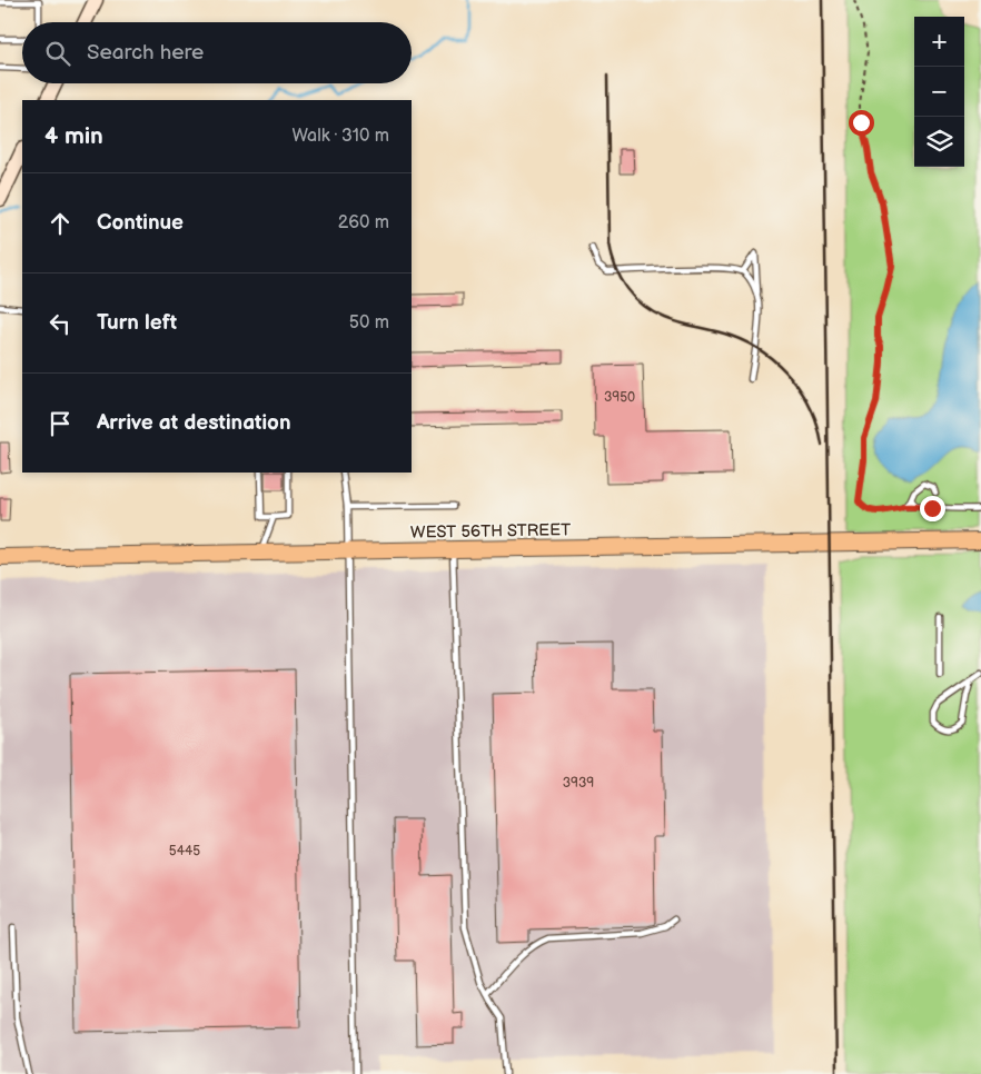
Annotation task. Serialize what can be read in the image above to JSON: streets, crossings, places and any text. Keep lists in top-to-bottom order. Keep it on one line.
{"streets":{"main road":["WEST 56TH STREET"]},"house_numbers":["3950","3939","5445"],"page":{"map_buttons":["+","−"],"search":"Search here","heading":["4 min","Walk · 310 m"],"list":[["Continue","260 m"],["Turn left","50 m"],"Arrive at destination"]}}
